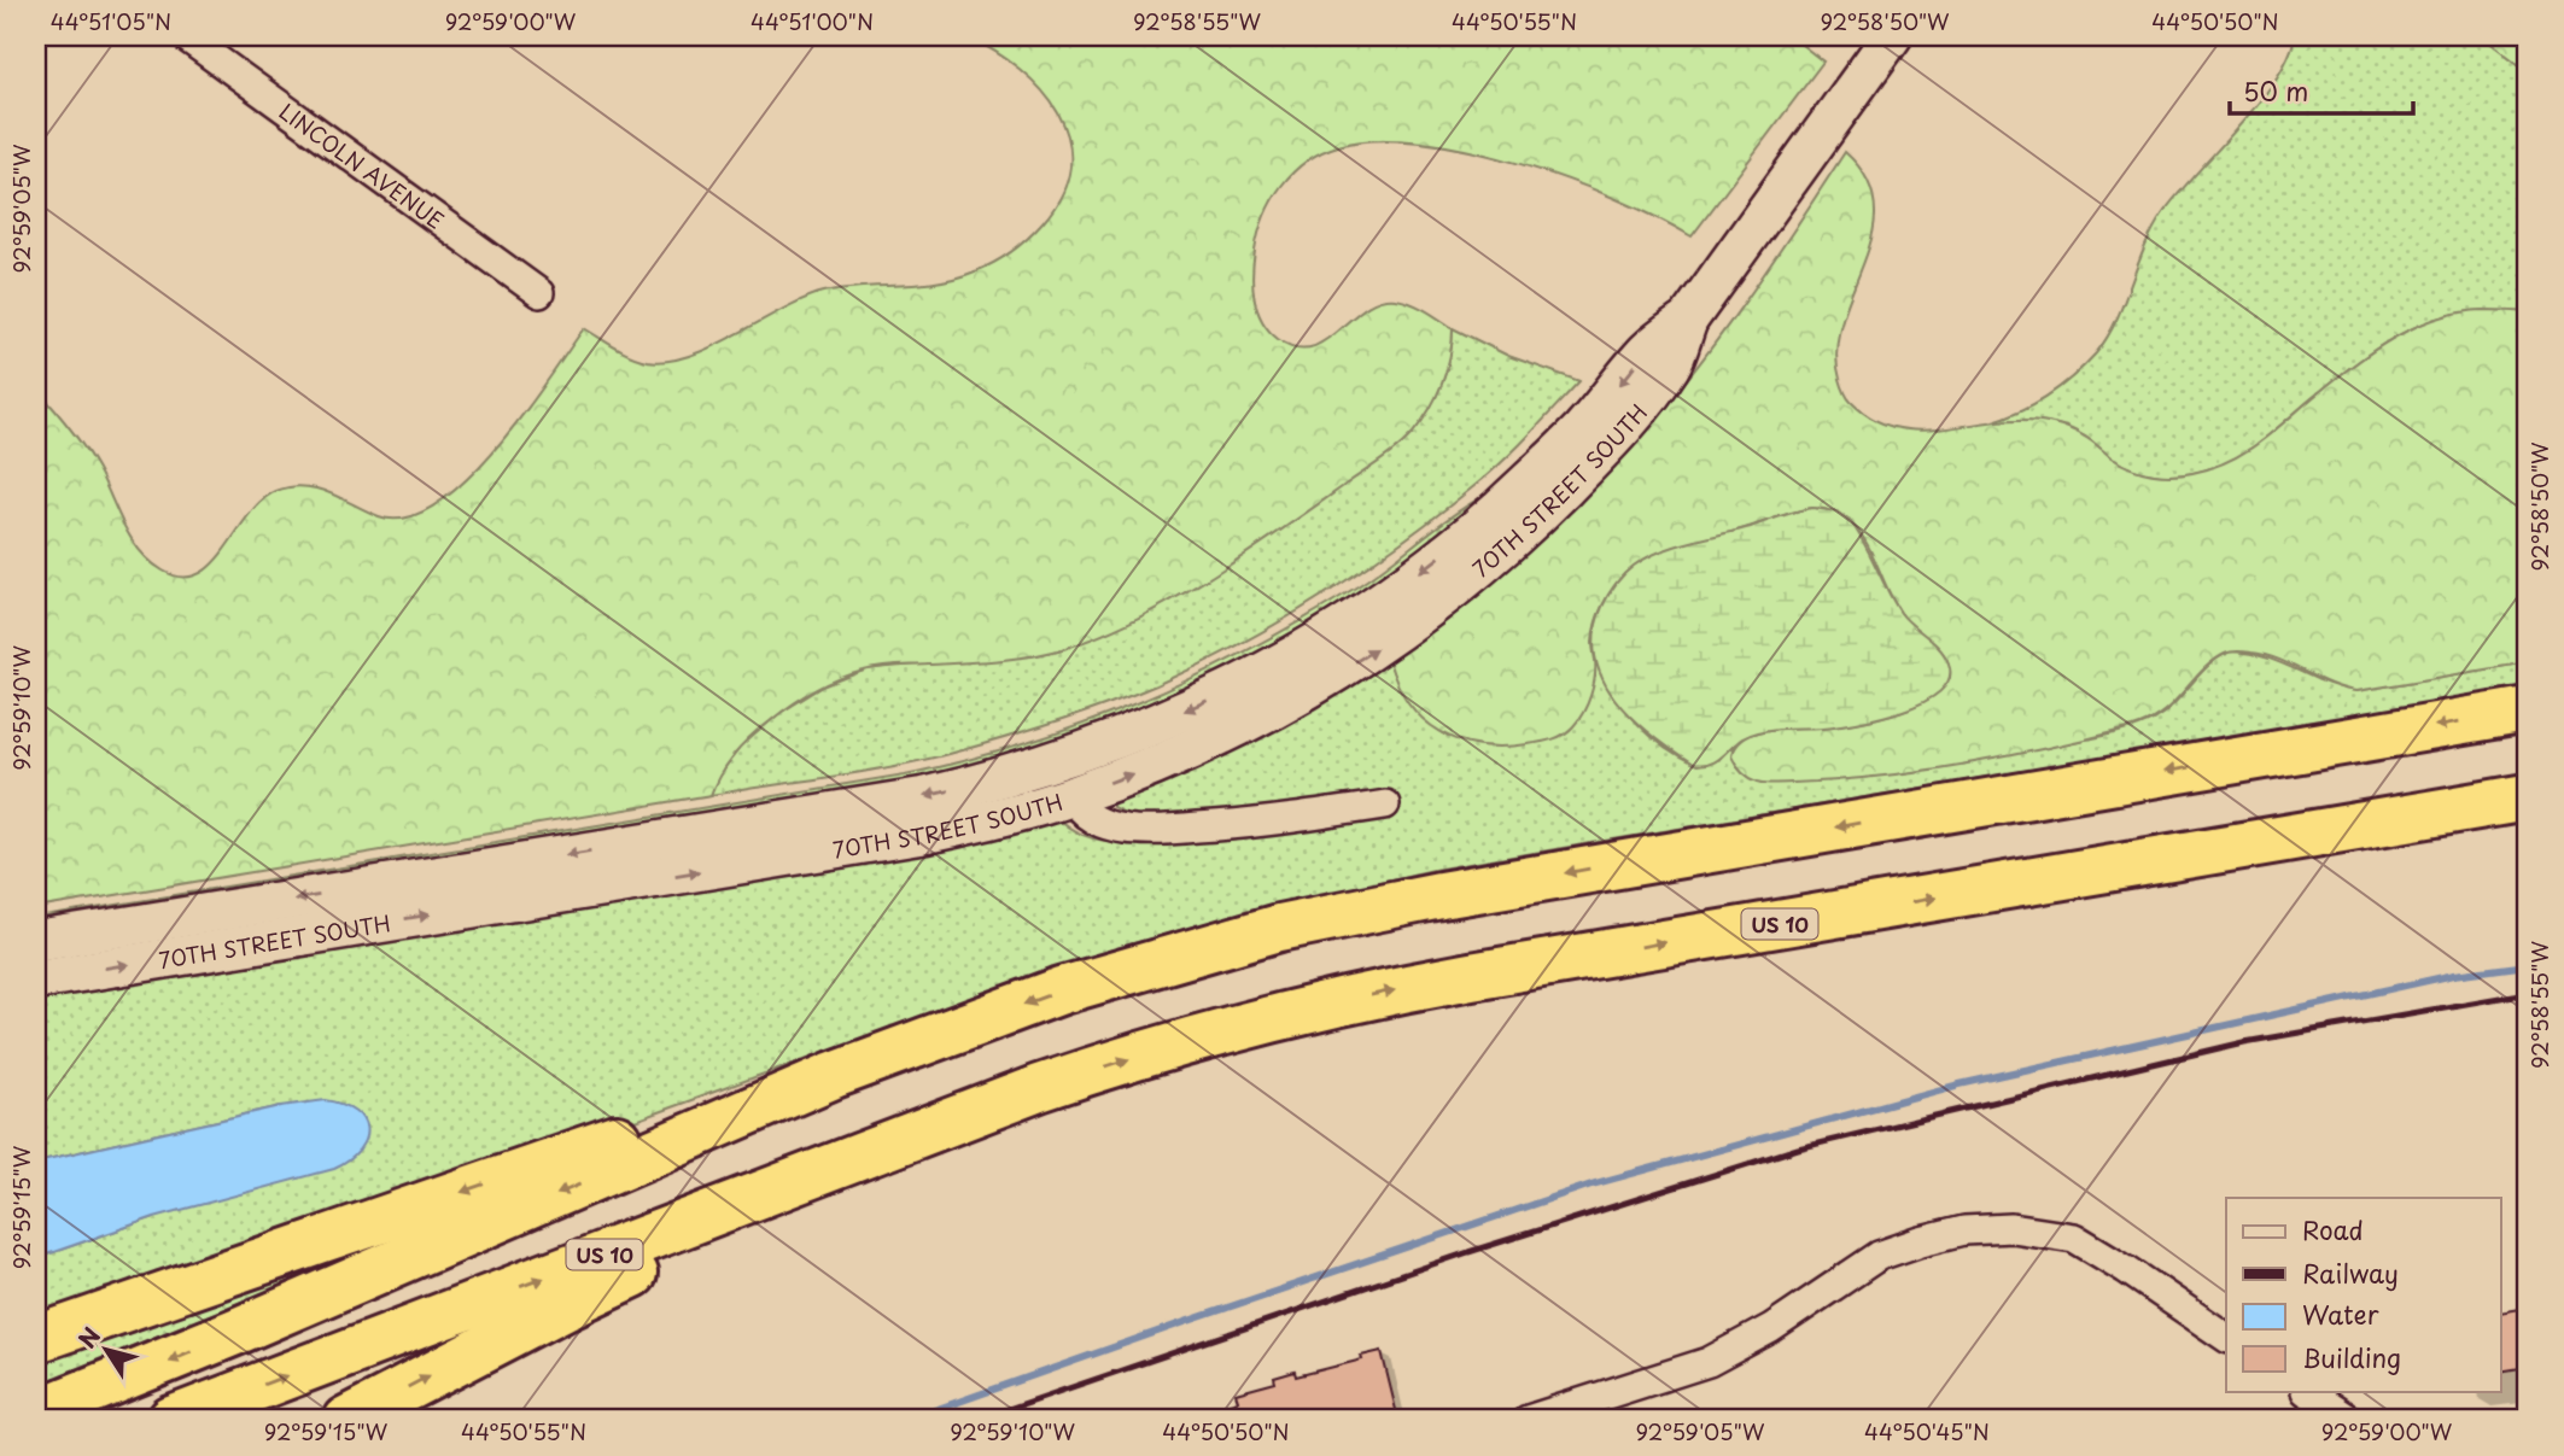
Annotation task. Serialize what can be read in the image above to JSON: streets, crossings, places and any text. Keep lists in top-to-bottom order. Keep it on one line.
{"streets":{"highway":["US 10"],"main road":["70TH STREET SOUTH"],"street":["LINCOLN AVENUE"]},"legend":["Road","Railway","Water","Building"],"scale_bar":"50 m","north":"top left","coordinates":["44°51'05\"N","92°59'00\"W","44°51'00\"N","92°58'55\"W","44°50'55\"N","92°58'50\"W","44°50'50\"N","92°59'05\"W","92°59'10\"W","92°59'15\"W","44°50'45\"N"]}
